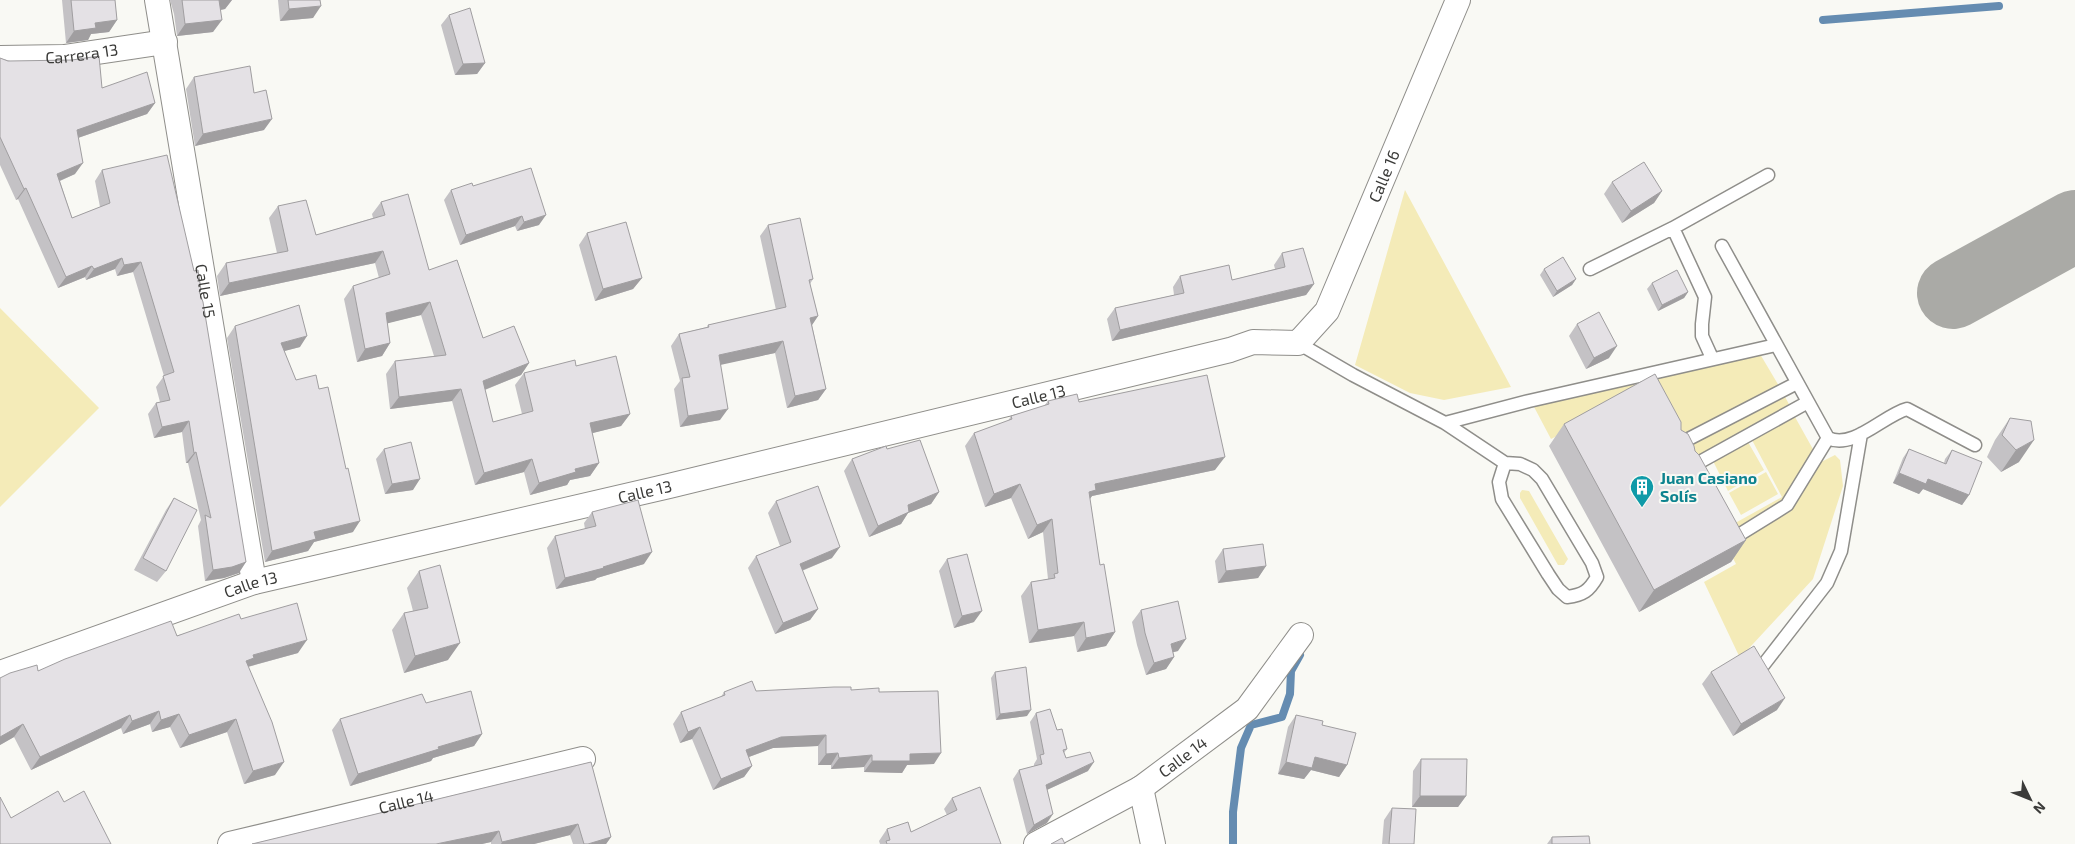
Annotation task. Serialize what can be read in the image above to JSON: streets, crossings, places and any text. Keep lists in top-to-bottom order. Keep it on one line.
{"streets":{"street":["Carrera 13","Calle 16","Calle 15","Calle 13","Calle 14"]},"crossings":[["Carrera 13","Calle 15"],["Calle 16","Calle 13"],["Calle 15","Calle 13"]],"places":{"building":["Juan Casiano Solís"]},"north":"bottom right"}
